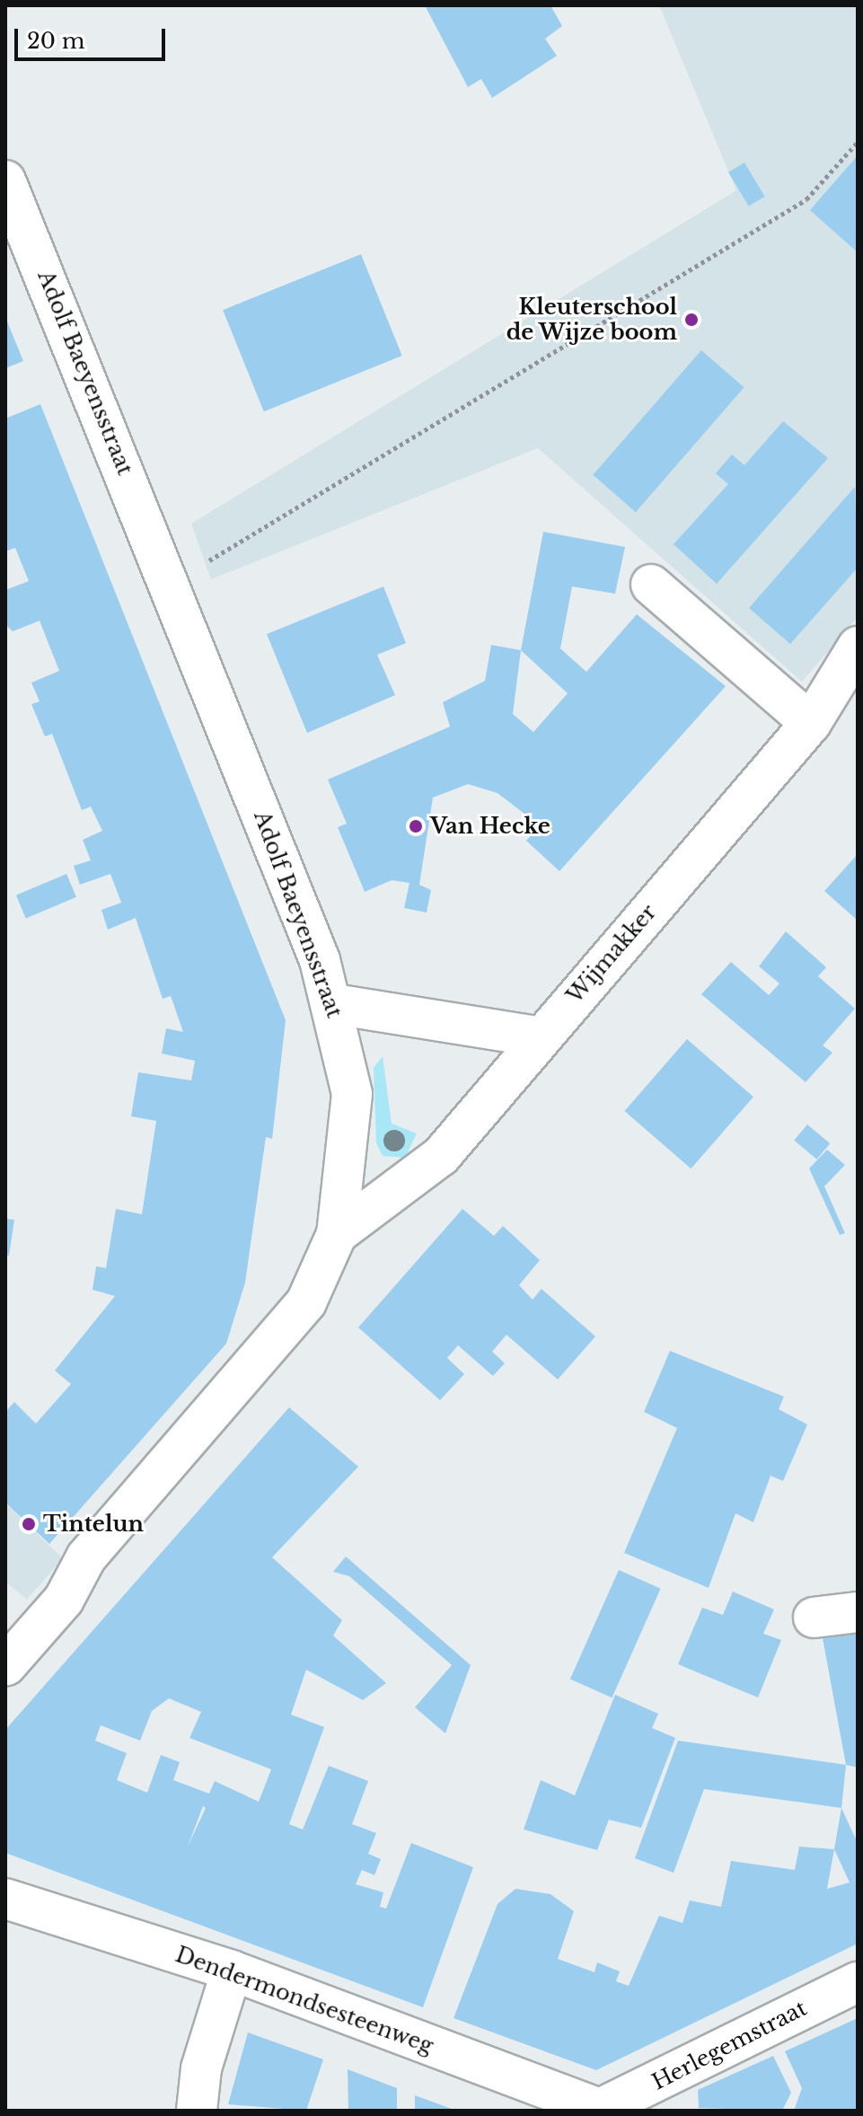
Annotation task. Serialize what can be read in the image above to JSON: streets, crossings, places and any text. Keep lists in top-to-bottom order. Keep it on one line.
{"streets":{"street":["Adolf Baeyensstraat","Wijmakker","Dendermondsesteenweg","Herlegemstraat"]},"crossings":[["Adolf Baeyensstraat","Wijmakker"],["Dendermondsesteenweg","Herlegemstraat"]],"places":["Kleuterschool de Wijze boom","Van Hecke","Tintelun"],"scale_bar":"20 m"}
